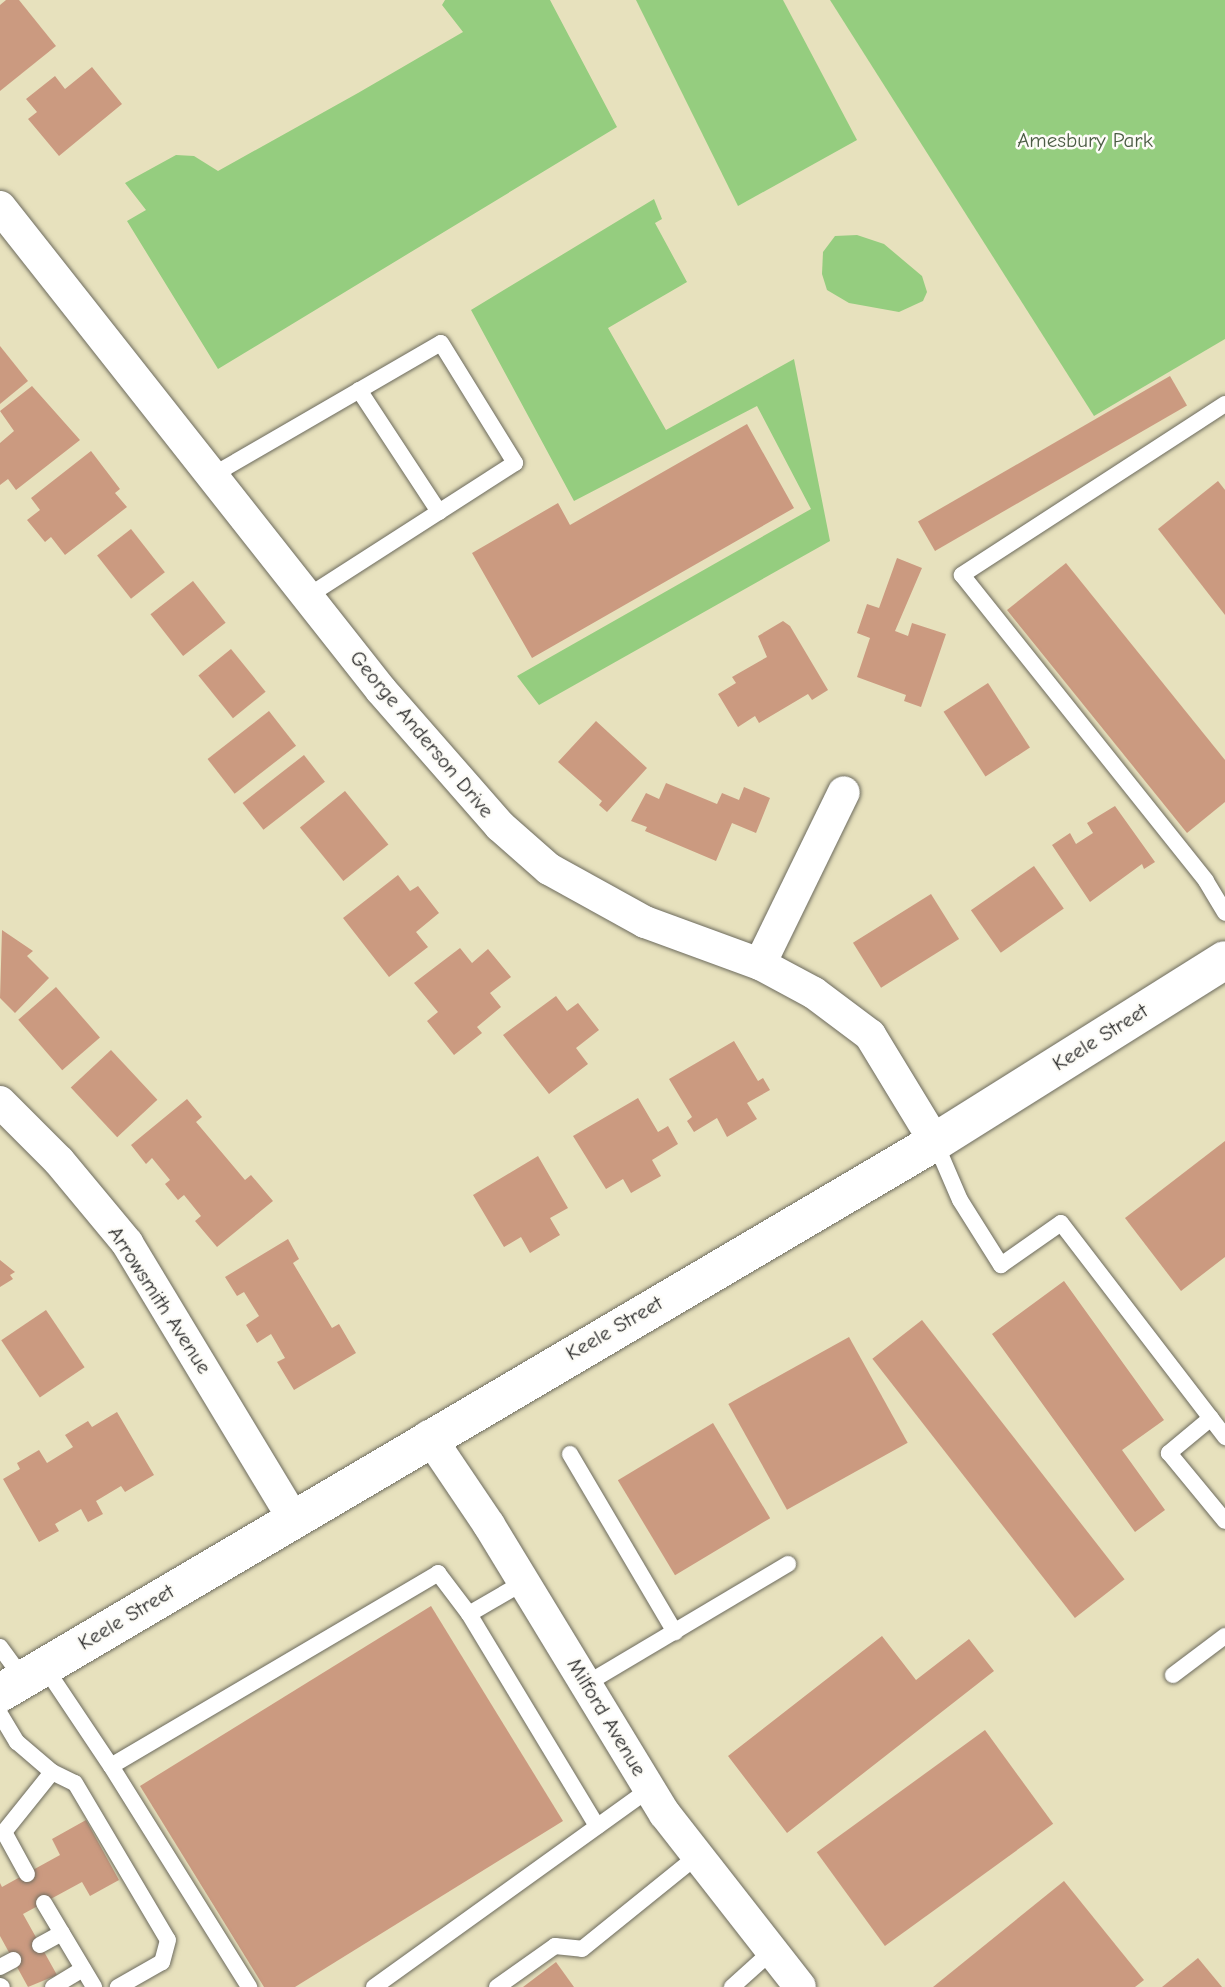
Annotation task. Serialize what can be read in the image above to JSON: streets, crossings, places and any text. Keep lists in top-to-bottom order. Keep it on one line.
{"streets":{"main road":["Keele Street"],"street":["George Anderson Drive","Arrowsmith Avenue","Milford Avenue"]},"crossings":[["George Anderson Drive","Keele Street"],["Keele Street","Arrowsmith Avenue"],["Keele Street","Milford Avenue"]],"parks":["Amesbury Park"]}
